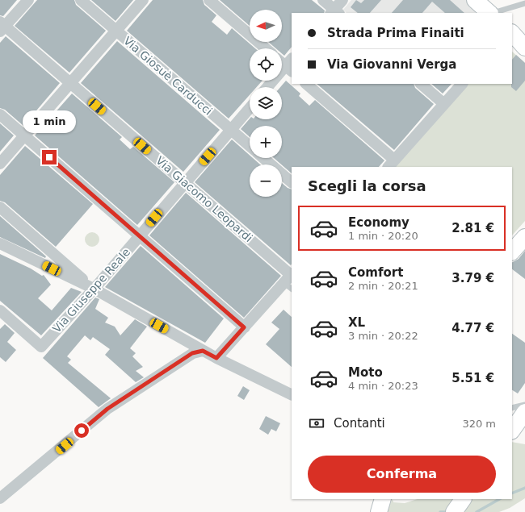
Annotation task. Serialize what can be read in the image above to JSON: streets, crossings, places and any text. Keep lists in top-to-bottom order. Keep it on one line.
{"streets":{"street":["Via Giosuè Carducci","Via Giacomo Leopardi","Via Giuseppe Reale"]},"crossings":[["Via Giosuè Carducci","Via Giuseppe Reale"],["Via Giacomo Leopardi","Via Giuseppe Reale"]],"north":"left","page":{"map_buttons":["+","−"],"banner":["Strada Prima Finaiti","Via Giovanni Verga"],"bubble":"1 min","heading":"Scegli la corsa","list":[{"name":"Economy","note":"1 min · 20:20","value":"2.81 €"},{"name":"Comfort","note":"2 min · 20:21","value":"3.79 €"},{"name":"XL","note":"3 min · 20:22","value":"4.77 €"},{"name":"Moto","note":"4 min · 20:23","value":"5.51 €"}],"pay":["Contanti","320 m"],"buttons":"Conferma"}}
